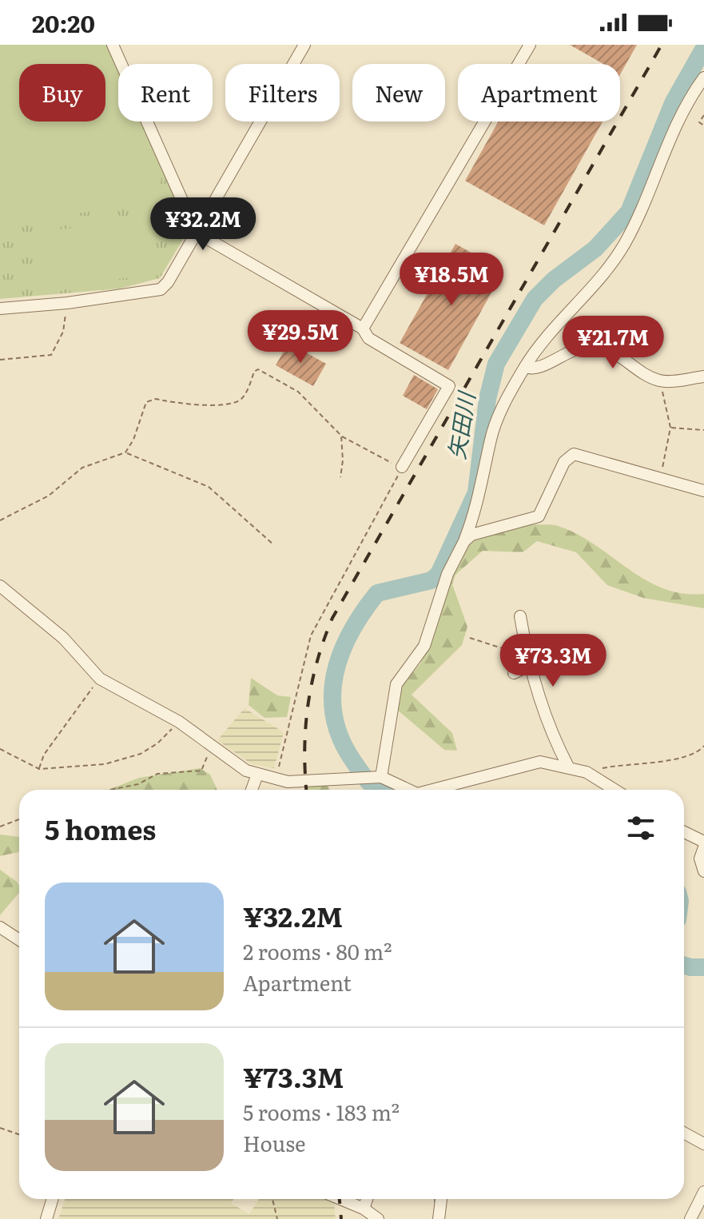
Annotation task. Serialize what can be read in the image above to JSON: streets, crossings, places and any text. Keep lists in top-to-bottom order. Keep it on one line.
{"water":["矢田川"],"page":{"status":"20:20","chip":["Buy","Rent","Filters","New","Apartment"],"price":["¥32.2M","¥18.5M","¥29.5M","¥21.7M","¥73.3M"],"heading":"5 homes","list":[{"name":"¥32.2M","note":"2 rooms · 80 m² · Apartment"},{"name":"¥73.3M","note":"5 rooms · 183 m² · House"}]}}
